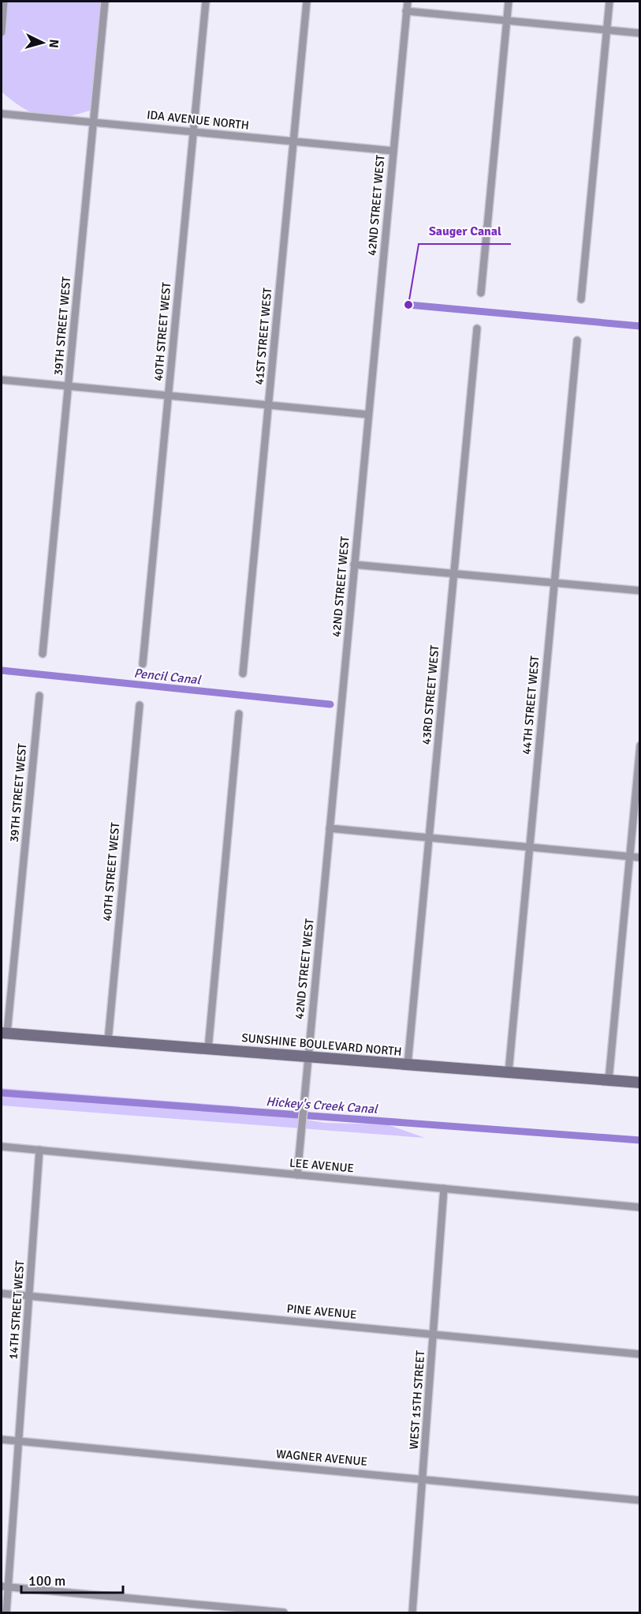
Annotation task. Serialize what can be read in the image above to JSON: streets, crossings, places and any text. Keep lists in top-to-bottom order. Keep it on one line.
{"streets":{"street":["IDA AVENUE NORTH","42ND STREET WEST","39TH STREET WEST","40TH STREET WEST","41ST STREET WEST","43RD STREET WEST","44TH STREET WEST","SUNSHINE BOULEVARD NORTH","LEE AVENUE","14TH STREET WEST","PINE AVENUE","WEST 15TH STREET","WAGNER AVENUE"]},"crossings":[["IDA AVENUE NORTH","42ND STREET WEST"],["IDA AVENUE NORTH","39TH STREET WEST"],["IDA AVENUE NORTH","40TH STREET WEST"],["IDA AVENUE NORTH","41ST STREET WEST"],["42ND STREET WEST","SUNSHINE BOULEVARD NORTH"],["42ND STREET WEST","LEE AVENUE"],["39TH STREET WEST","SUNSHINE BOULEVARD NORTH"],["40TH STREET WEST","SUNSHINE BOULEVARD NORTH"],["43RD STREET WEST","SUNSHINE BOULEVARD NORTH"],["44TH STREET WEST","SUNSHINE BOULEVARD NORTH"],["LEE AVENUE","14TH STREET WEST"],["LEE AVENUE","WEST 15TH STREET"],["14TH STREET WEST","PINE AVENUE"],["14TH STREET WEST","WAGNER AVENUE"],["PINE AVENUE","WEST 15TH STREET"],["WEST 15TH STREET","WAGNER AVENUE"]],"water":["Pencil Canal","Hickey's Creek Canal"],"places":["Sauger Canal"],"scale_bar":"100 m","north":"right"}
